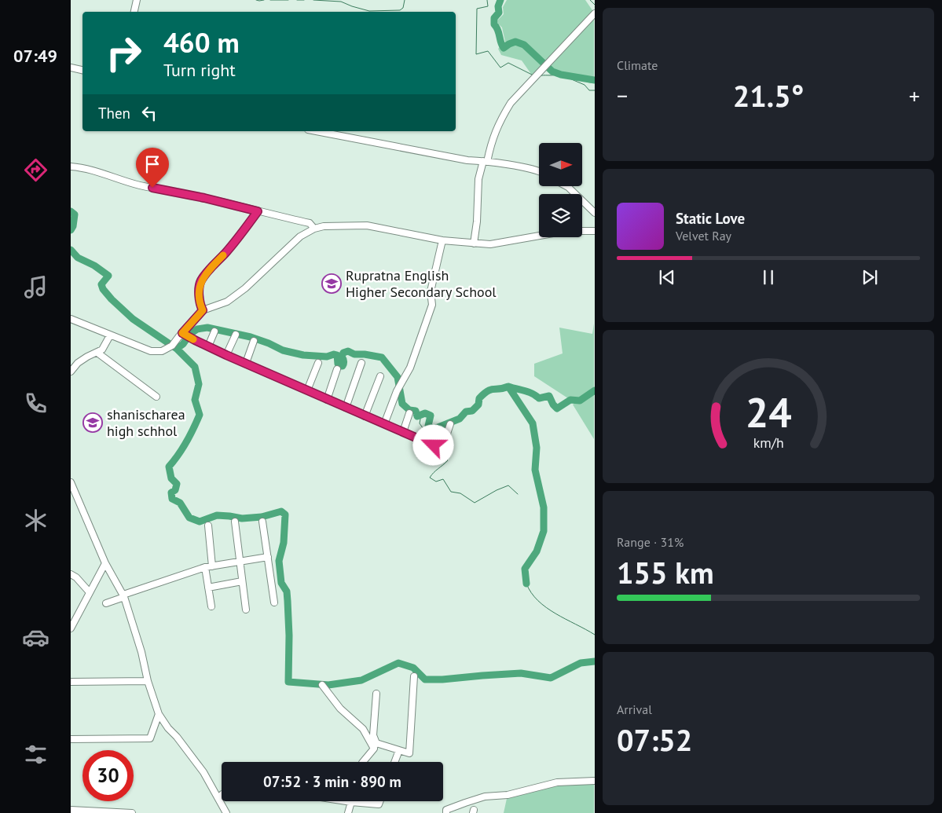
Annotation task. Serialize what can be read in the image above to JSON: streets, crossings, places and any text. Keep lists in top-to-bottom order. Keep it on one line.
{"places":{"school or university":["Rupratna English Higher Secondary School","shanischarea high schhol"]},"north":"right","page":{"tabs":"07:49","tile":["Climate",["Range · 31%","155 km"],["Arrival","07:52"]],"turn":["460 m","Turn right"],"heat":["−","21.5°","+"],"then":"Then","song":["Static Love","Velvet Ray"],"limit":"30","trip":"07:52 · 3 min · 890 m","gauge":["24","km/h"]}}
